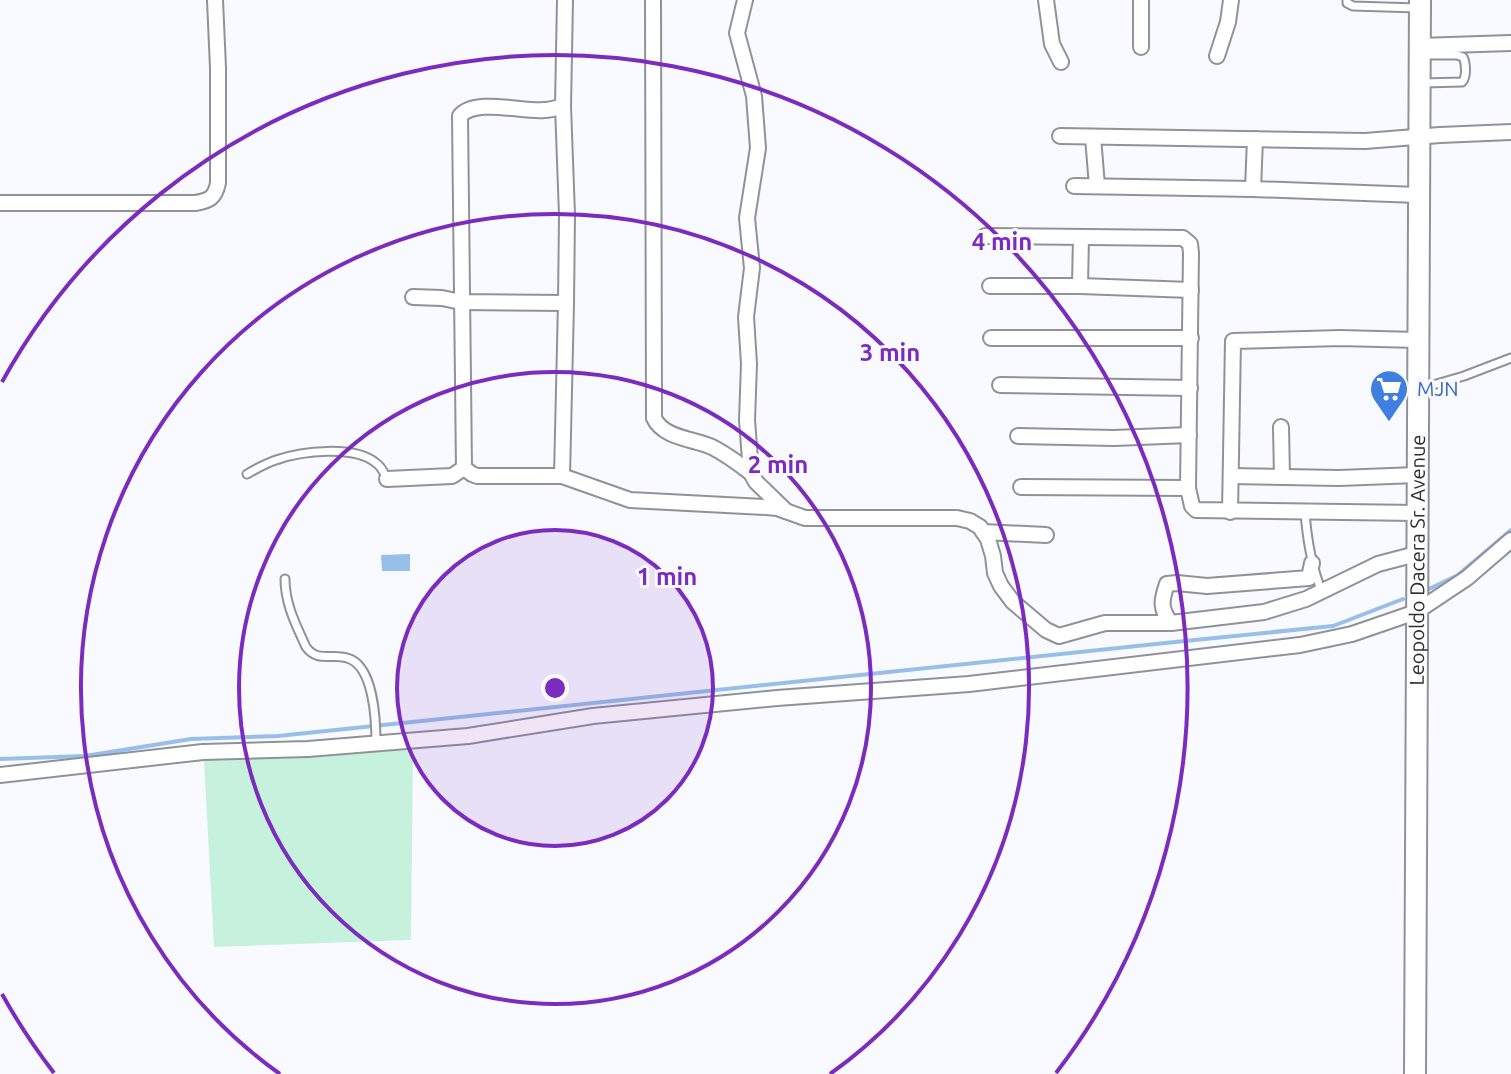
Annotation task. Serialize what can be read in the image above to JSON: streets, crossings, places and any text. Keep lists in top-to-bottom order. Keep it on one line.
{"streets":{"main road":["Leopoldo Dacera Sr. Avenue"]},"places":{"supermarket":["MJN"]},"rings":["4 min","3 min","2 min","1 min"]}
